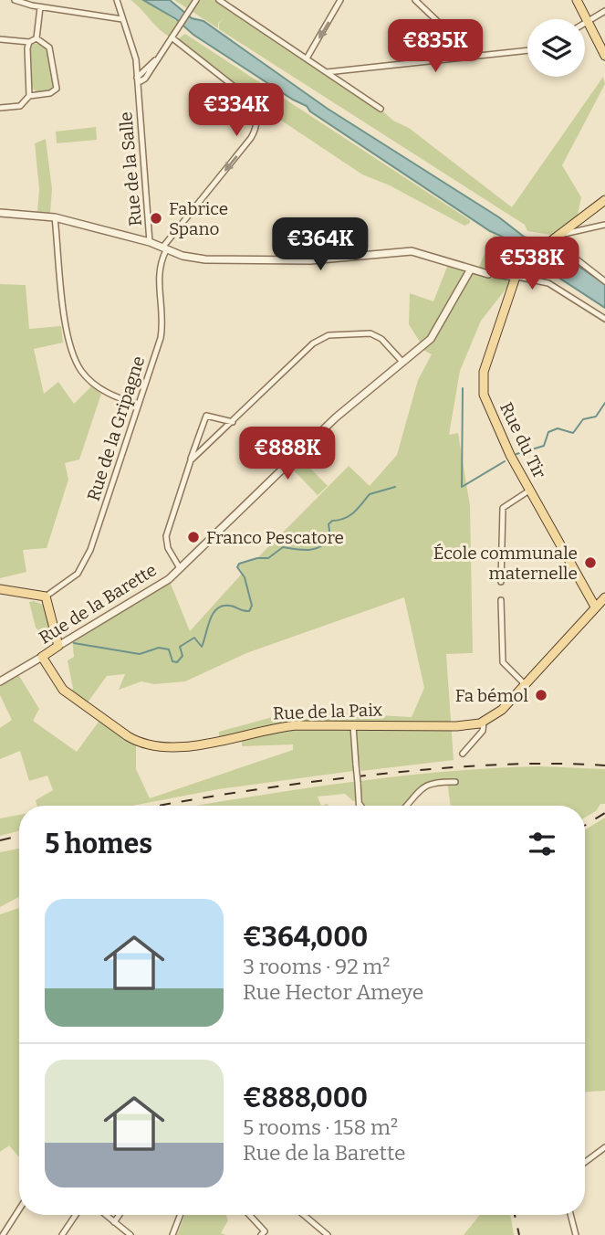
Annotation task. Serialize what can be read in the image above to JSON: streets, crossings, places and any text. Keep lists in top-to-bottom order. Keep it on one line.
{"streets":{"main road":["Rue du Tir","Rue de la Barette","Rue de la Paix"],"street":["Rue de la Salle","Rue de la Gripagne"]},"crossings":[["Rue du Tir","Rue de la Paix"],["Rue de la Barette","Rue de la Paix"]],"places":["Fabrice Spano","Franco Pescatore","École communale maternelle","Fa bémol"],"page":{"price":["€835K","€334K","€364K","€538K","€888K"],"heading":"5 homes","list":[{"name":"€364,000","note":"3 rooms · 92 m² · Rue Hector Ameye"},{"name":"€888,000","note":"5 rooms · 158 m² · Rue de la Barette"}]}}
